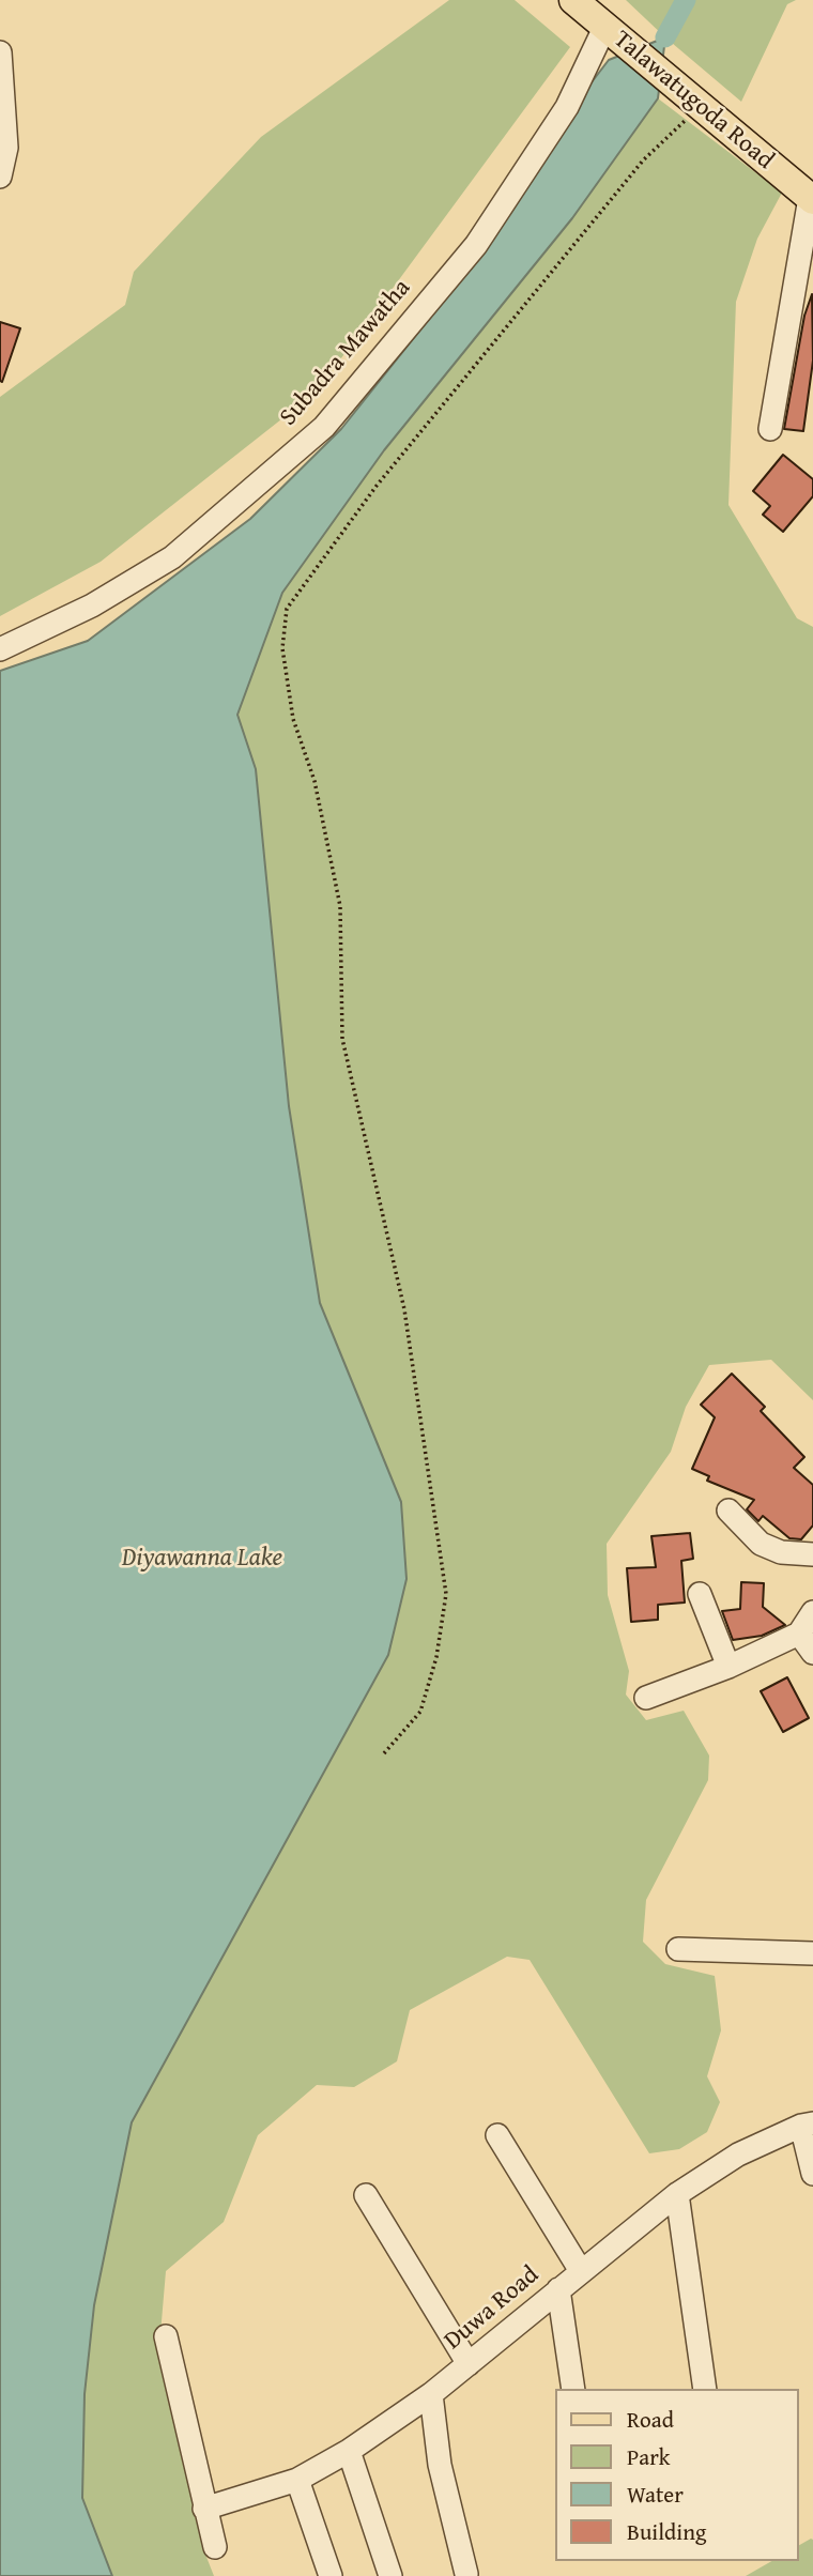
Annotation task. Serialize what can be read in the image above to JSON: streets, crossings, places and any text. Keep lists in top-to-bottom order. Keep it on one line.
{"streets":{"main road":["Talawatugoda Road"],"street":["Subadra Mawatha","Duwa Road"]},"crossings":[["Talawatugoda Road","Subadra Mawatha"]],"water":["Diyawanna Lake"],"legend":["Road","Park","Water","Building"]}
